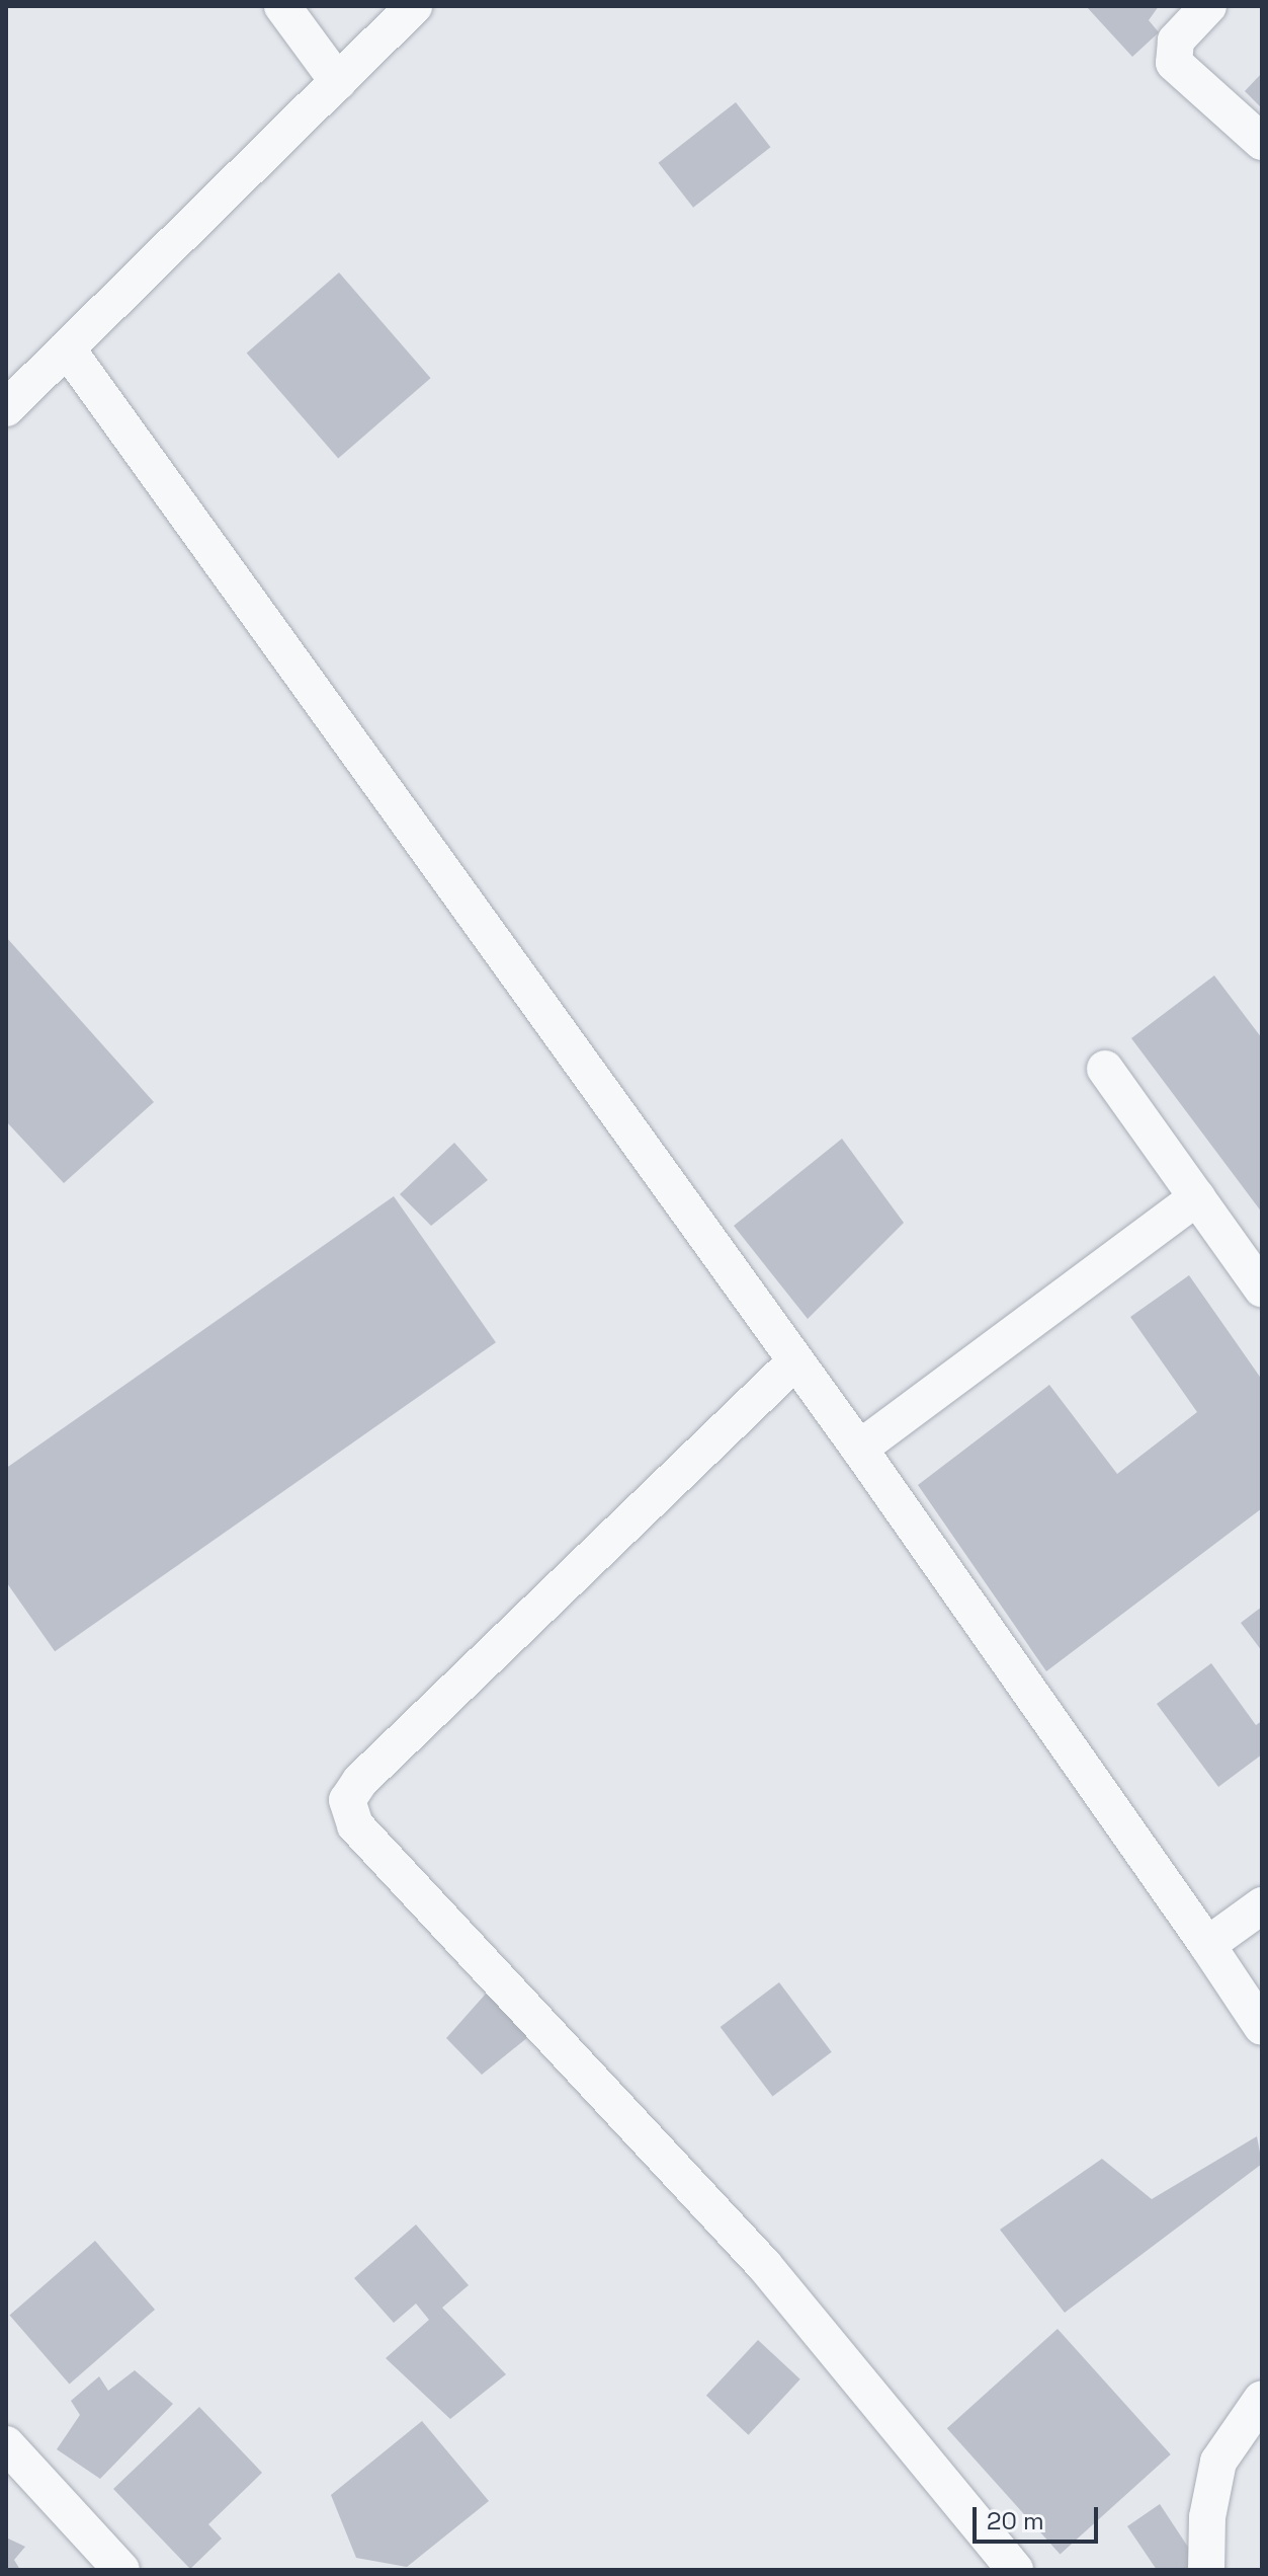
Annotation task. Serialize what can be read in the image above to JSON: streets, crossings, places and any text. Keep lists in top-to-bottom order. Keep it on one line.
{"scale_bar":"20 m"}
